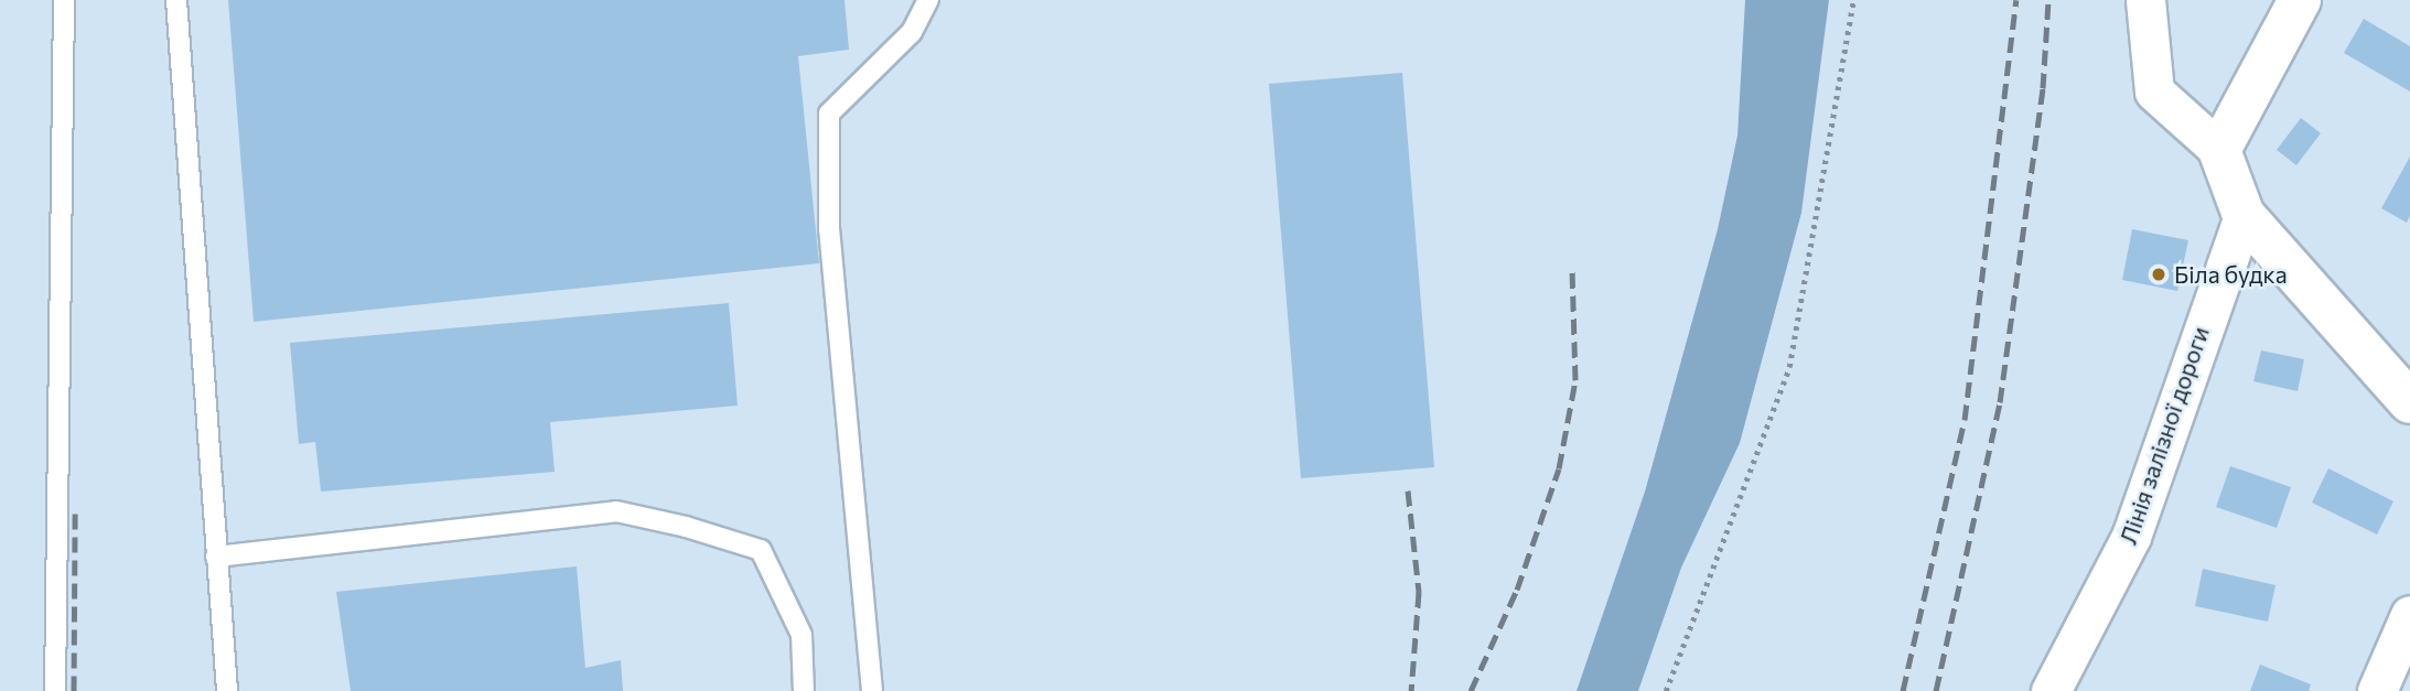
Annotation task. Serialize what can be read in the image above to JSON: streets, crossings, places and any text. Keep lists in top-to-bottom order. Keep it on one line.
{"streets":{"street":["Лінія залізної дороги"]},"places":["Біла будка"]}
